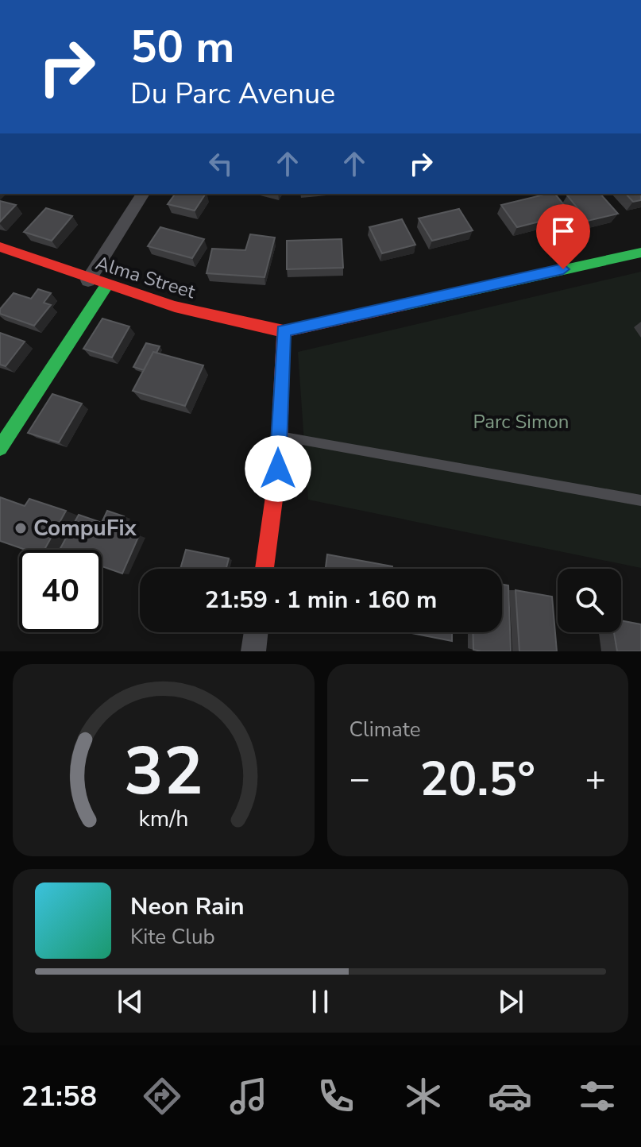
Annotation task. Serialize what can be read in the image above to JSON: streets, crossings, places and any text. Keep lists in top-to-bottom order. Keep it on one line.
{"streets":{"street":["Alma Street"]},"parks":["Parc Simon"],"places":["CompuFix"],"page":{"turn":["50 m","Du Parc Avenue"],"limit":"40","trip":"21:59 · 1 min · 160 m","tile":"Climate","heat":["−","20.5°","+"],"song":["Neon Rain","Kite Club"],"tabs":"21:58","gauge":["32","km/h"]}}
